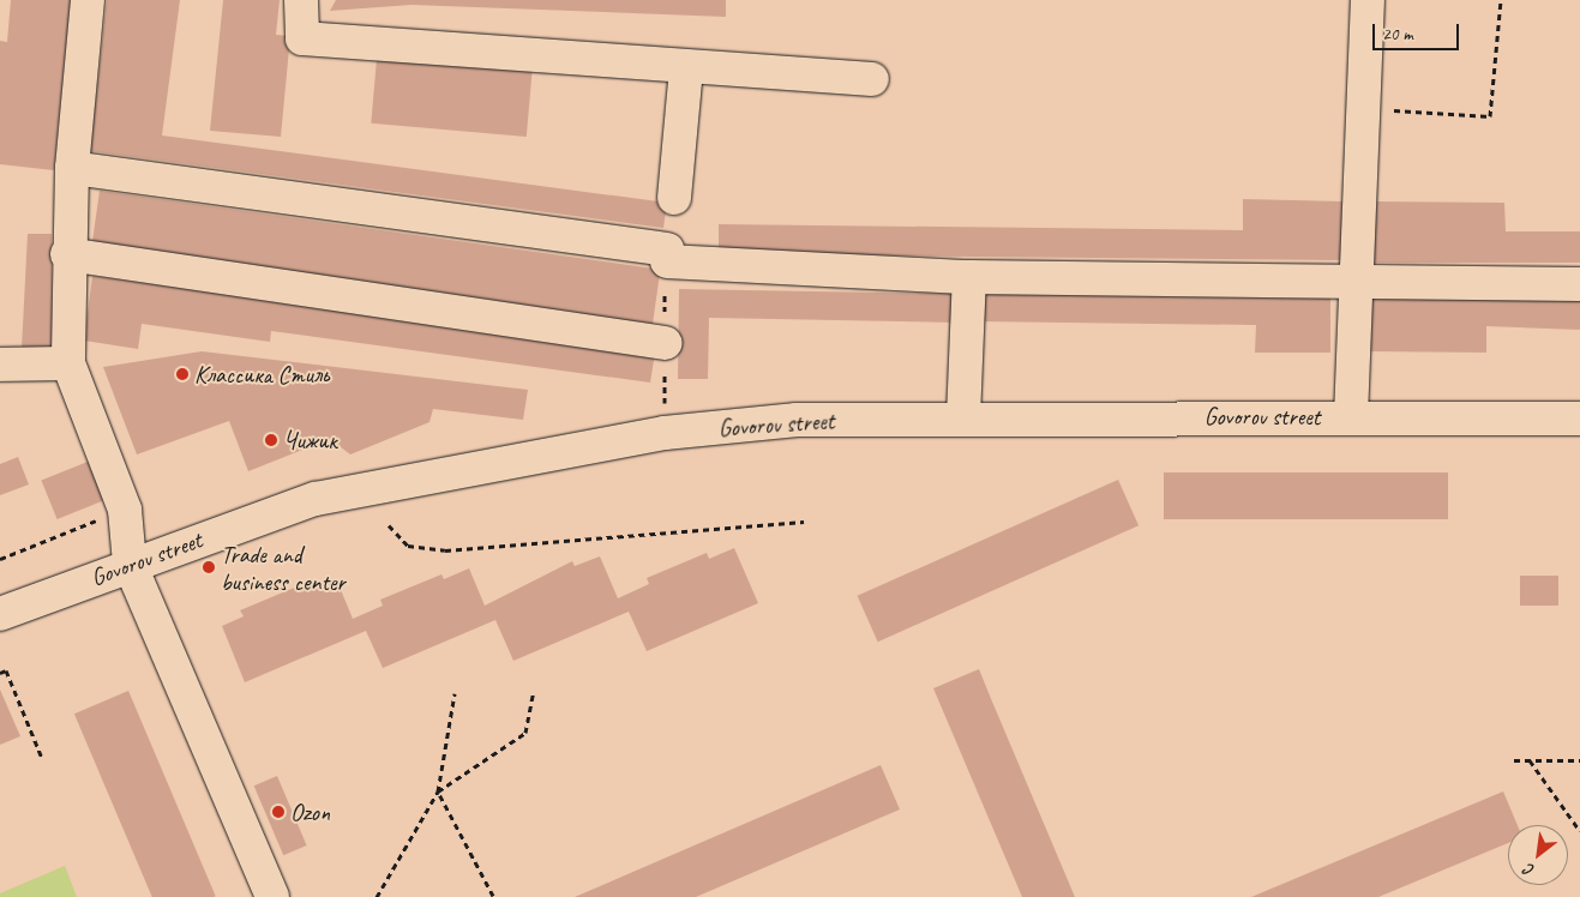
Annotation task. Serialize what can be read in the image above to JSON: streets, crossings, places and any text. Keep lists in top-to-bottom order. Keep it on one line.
{"streets":{"street":["Govorov street"]},"places":["Классика Стиль","Чижик","Trade and business center","Ozon"],"scale_bar":"20 m","north":"bottom left"}
